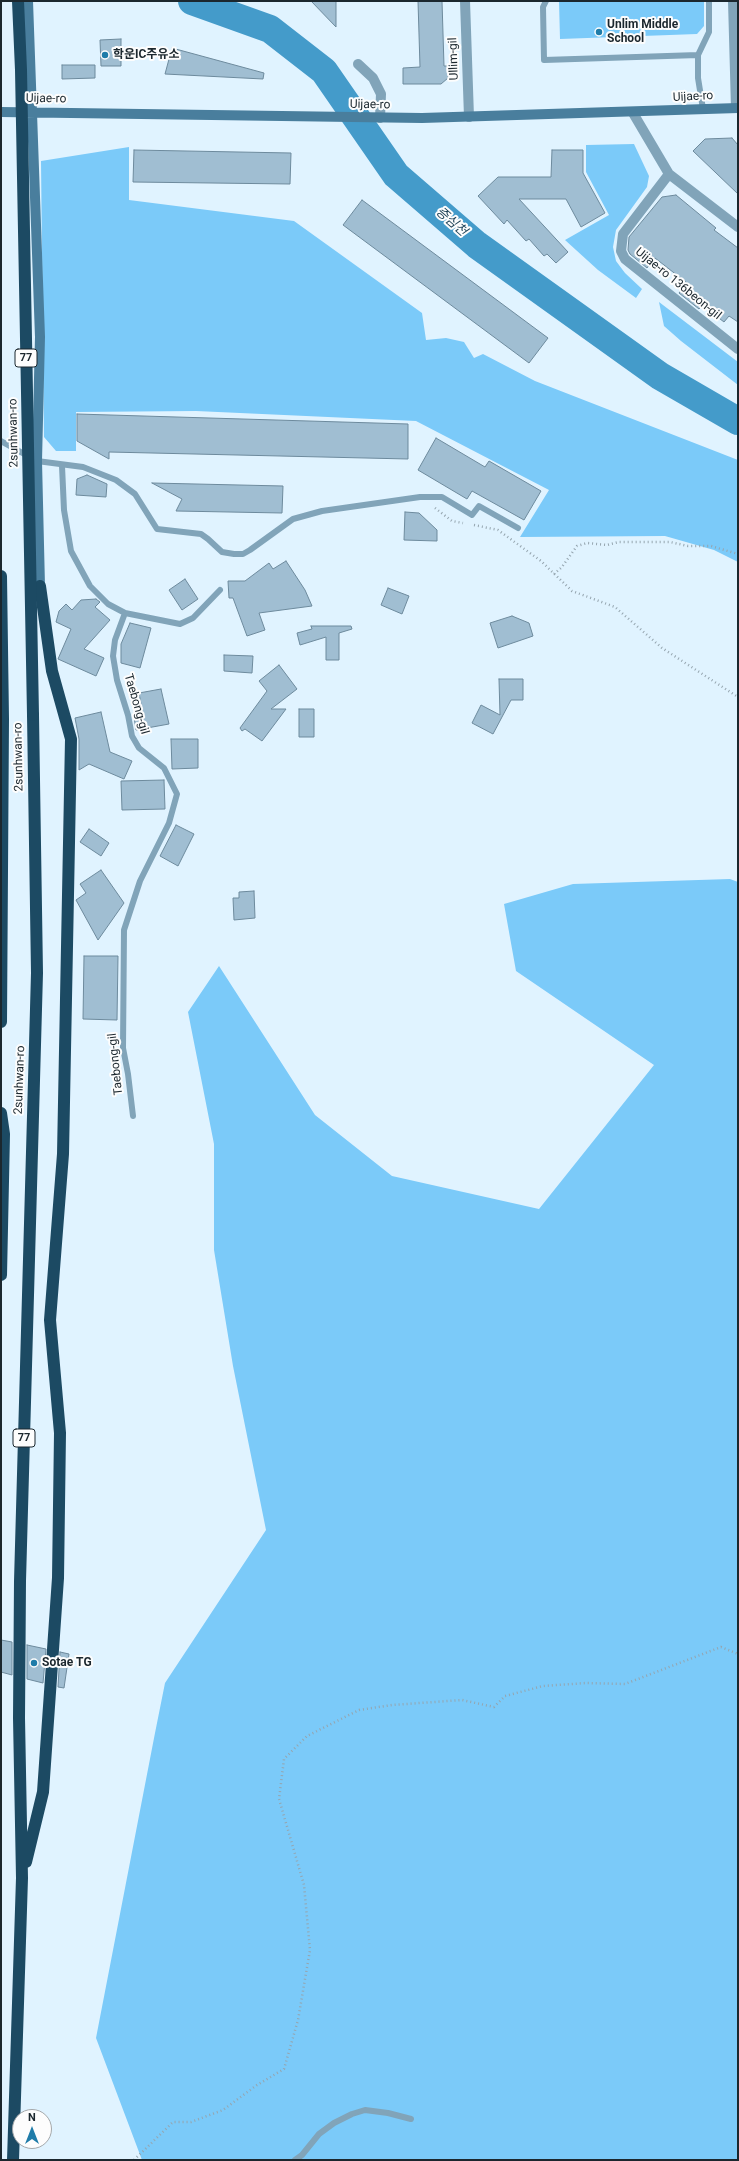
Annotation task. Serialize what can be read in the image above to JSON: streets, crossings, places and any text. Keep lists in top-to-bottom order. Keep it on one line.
{"streets":{"highway":["77","2sunhwan-ro"],"main road":["Uijae-ro"],"street":["Ullim-gil","Uijae-ro 136beon-gil"],"lane":["Taebong-gil"]},"crossings":[["Ullim-gil","Uijae-ro"]],"water":["증심천"],"places":["Unlim Middle School","학운IC주유소","Sotae TG"],"north":"top"}
